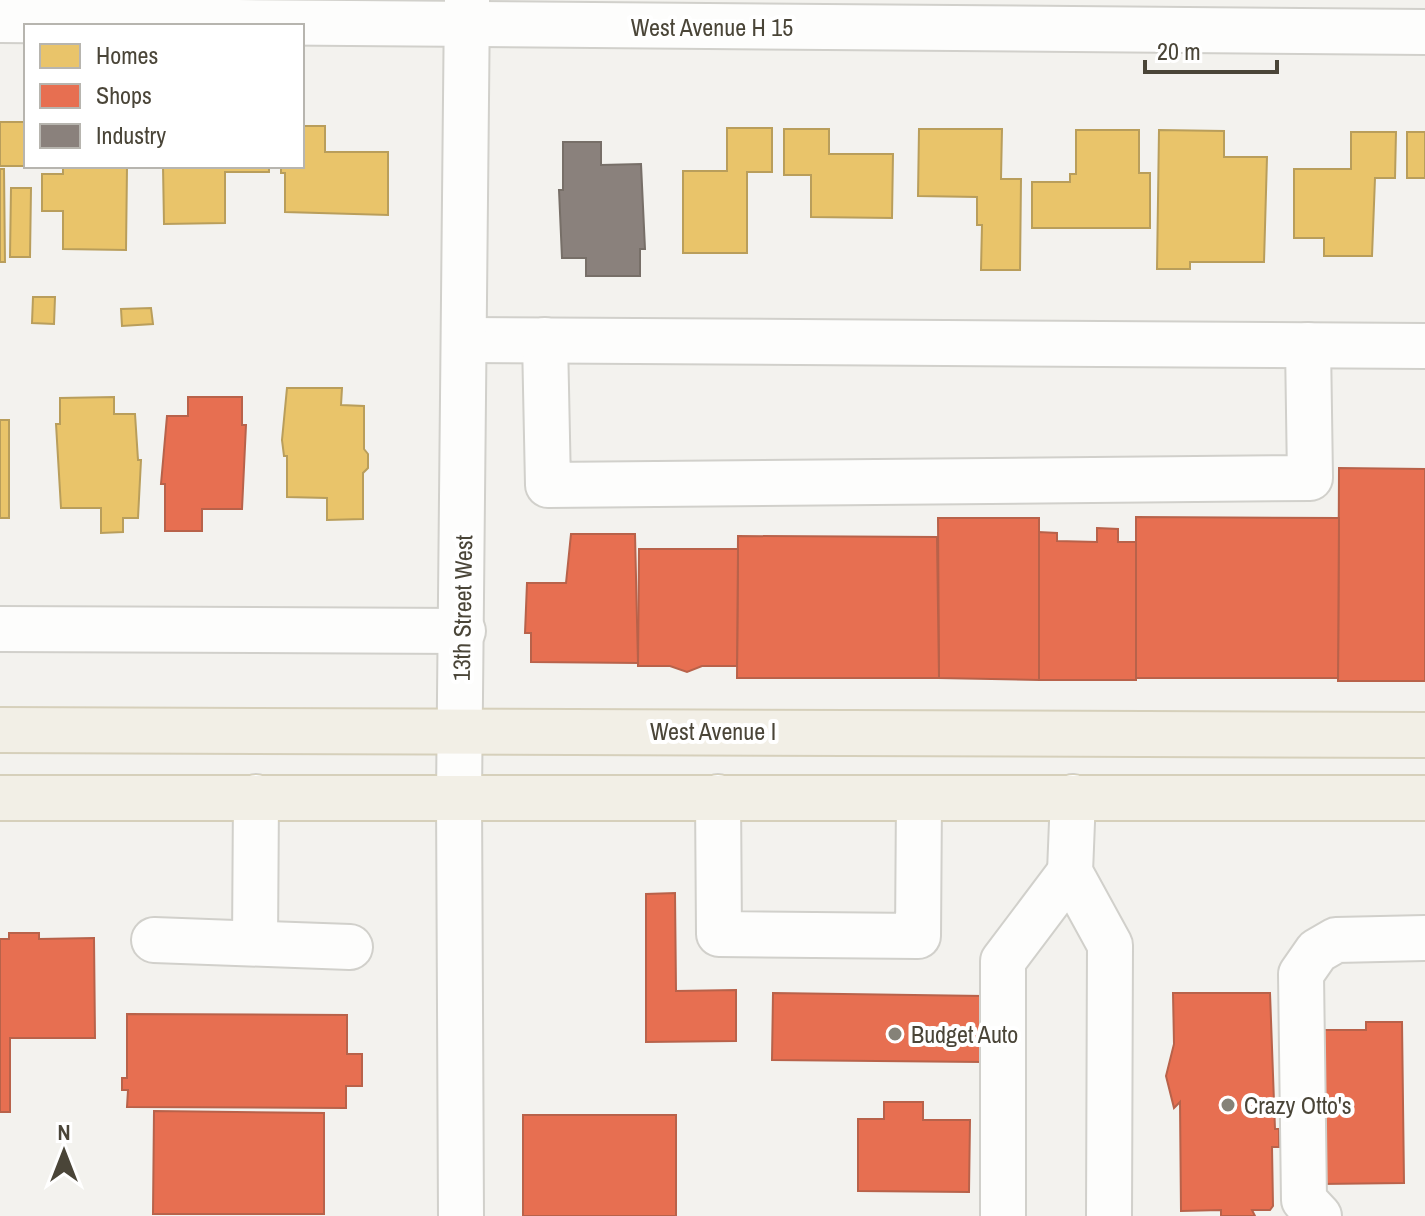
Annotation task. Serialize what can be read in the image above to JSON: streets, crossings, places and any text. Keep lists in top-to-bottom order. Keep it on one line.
{"streets":{"main road":["West Avenue I"],"street":["West Avenue H 15","13th Street West"]},"crossings":[["West Avenue H 15","13th Street West"],["13th Street West","West Avenue I"]],"places":["Budget Auto","Crazy Otto's"],"legend":["Homes","Shops","Industry"],"scale_bar":"20 m","north":"top"}
